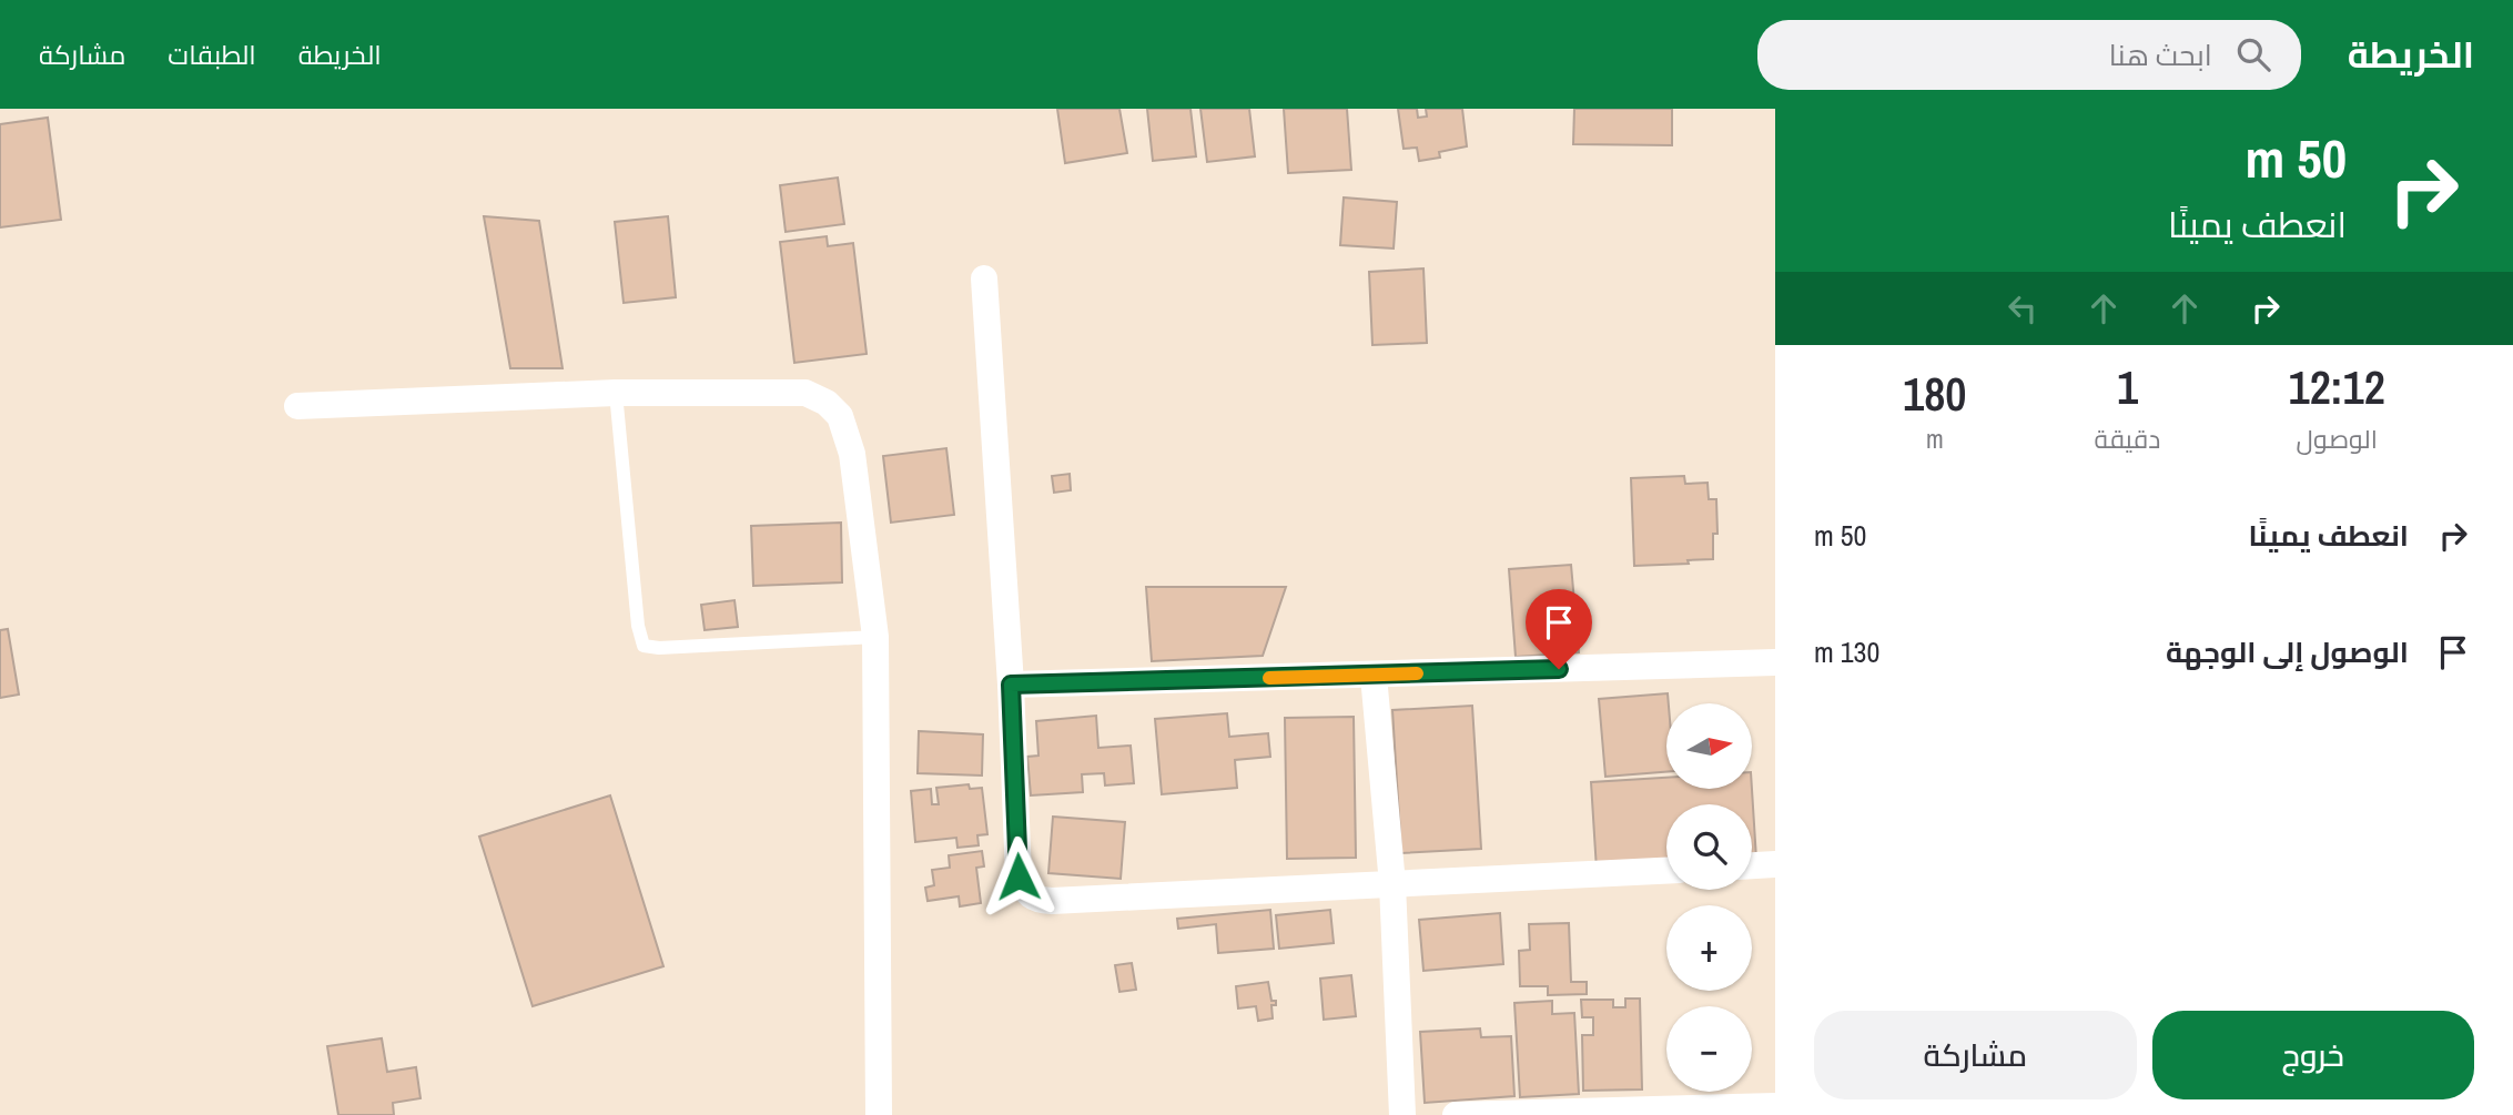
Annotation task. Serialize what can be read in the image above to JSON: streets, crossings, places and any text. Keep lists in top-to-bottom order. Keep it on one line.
{"north":"right","page":{"header":"الخريطة","search":"ابحث هنا","nav":["الخريطة","الطبقات","مشاركة"],"turn":["50 m","انعطف يمينًا"],"eta":["12:12","الوصول","1","دقيقة","180","m"],"list":[{"name":"انعطف يمينًا","value":"50 m"},{"name":"الوصول إلى الوجهة","value":"130 m"}],"map_buttons":["+","−"],"buttons":["خروج","مشاركة"]}}
